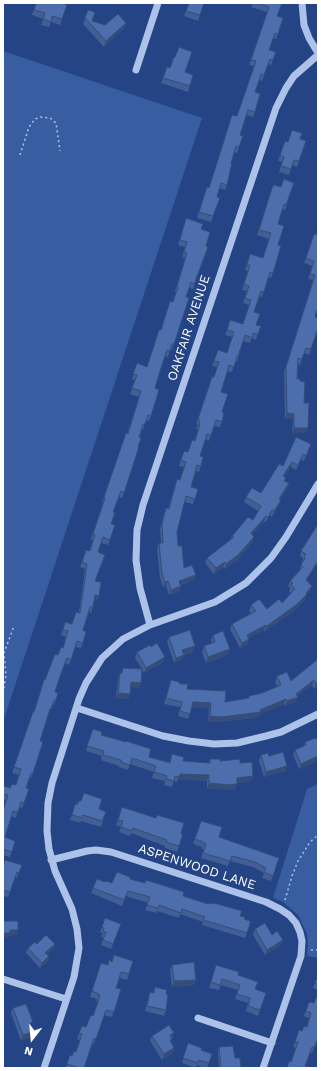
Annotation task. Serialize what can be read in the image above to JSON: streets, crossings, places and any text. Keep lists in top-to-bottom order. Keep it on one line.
{"streets":{"street":["OAKFAIR AVENUE","ASPENWOOD LANE"]},"north":"bottom"}
